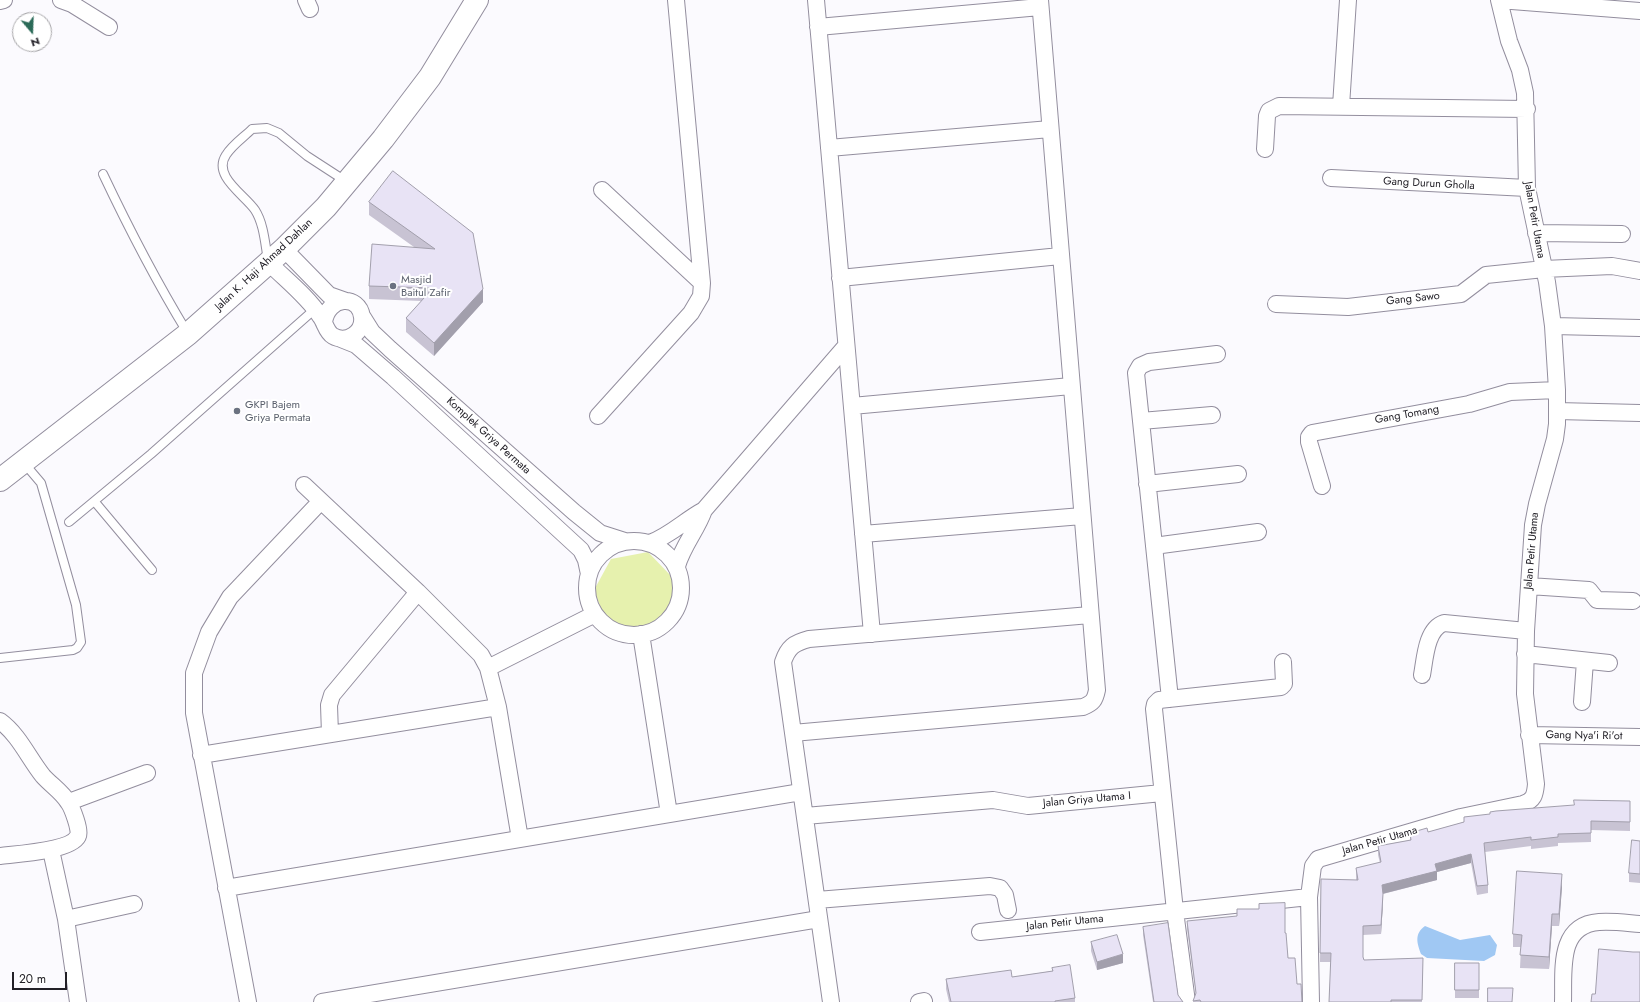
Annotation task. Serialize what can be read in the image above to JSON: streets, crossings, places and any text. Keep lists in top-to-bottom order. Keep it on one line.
{"streets":{"main road":["Jalan K. Haji Ahmad Dahlan"],"street":["Gang Durun Gholla","Jalan Petir Utama","Gang Sawo","Gang Tomang","Komplek Griya Permata","Gang Nya'i Ri'ot","Jalan Griya Utama I"]},"crossings":[["Gang Durun Gholla","Jalan Petir Utama"],["Jalan Petir Utama","Gang Sawo"],["Jalan Petir Utama","Gang Tomang"],["Jalan Petir Utama","Gang Nya'i Ri'ot"]],"places":["Masjid Baitul Zafir","GKPI Bajem Griya Permata"],"scale_bar":"20 m","north":"bottom"}
